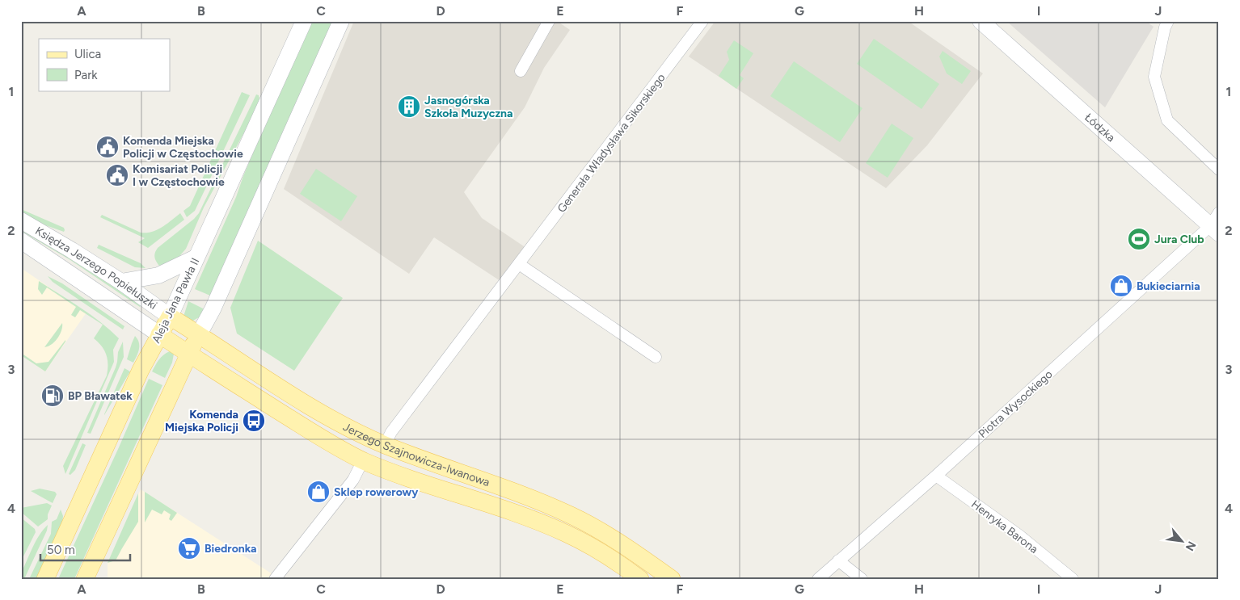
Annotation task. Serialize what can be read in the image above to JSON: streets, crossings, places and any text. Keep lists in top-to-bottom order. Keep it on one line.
{"streets":{"main road":["Aleja Jana Pawła II","Jerzego Szajnowicza-Iwanowa"],"street":["Łódzka","Generała Władysława Sikorskiego","Księdza Jerzego Popiełuszki","Piotra Wysockiego","Henryka Barona"]},"crossings":[["Łódzka","Piotra Wysockiego"],["Generała Władysława Sikorskiego","Jerzego Szajnowicza-Iwanowa"],["Księdza Jerzego Popiełuszki","Aleja Jana Pawła II"],["Księdza Jerzego Popiełuszki","Jerzego Szajnowicza-Iwanowa"],["Aleja Jana Pawła II","Jerzego Szajnowicza-Iwanowa"],["Piotra Wysockiego","Henryka Barona"]],"places":{"building":["Jasnogórska Szkoła Muzyczna"],"public building":["Komenda Miejska Policji w Częstochowie","Komisariat Policji I w Częstochowie"],"sports":["Jura Club"],"shop":["Bukieciarnia","Sklep rowerowy"],"fuel station":["BP Bławatek"],"bus stop":["Komenda Miejska Policji"],"supermarket":["Biedronka"]},"legend":["Ulica","Park"],"scale_bar":"50 m","north":"bottom right","grid":{"columns":["A","B","C","D","E","F","G","H","I","J"],"rows":["1","2","3","4"]}}
